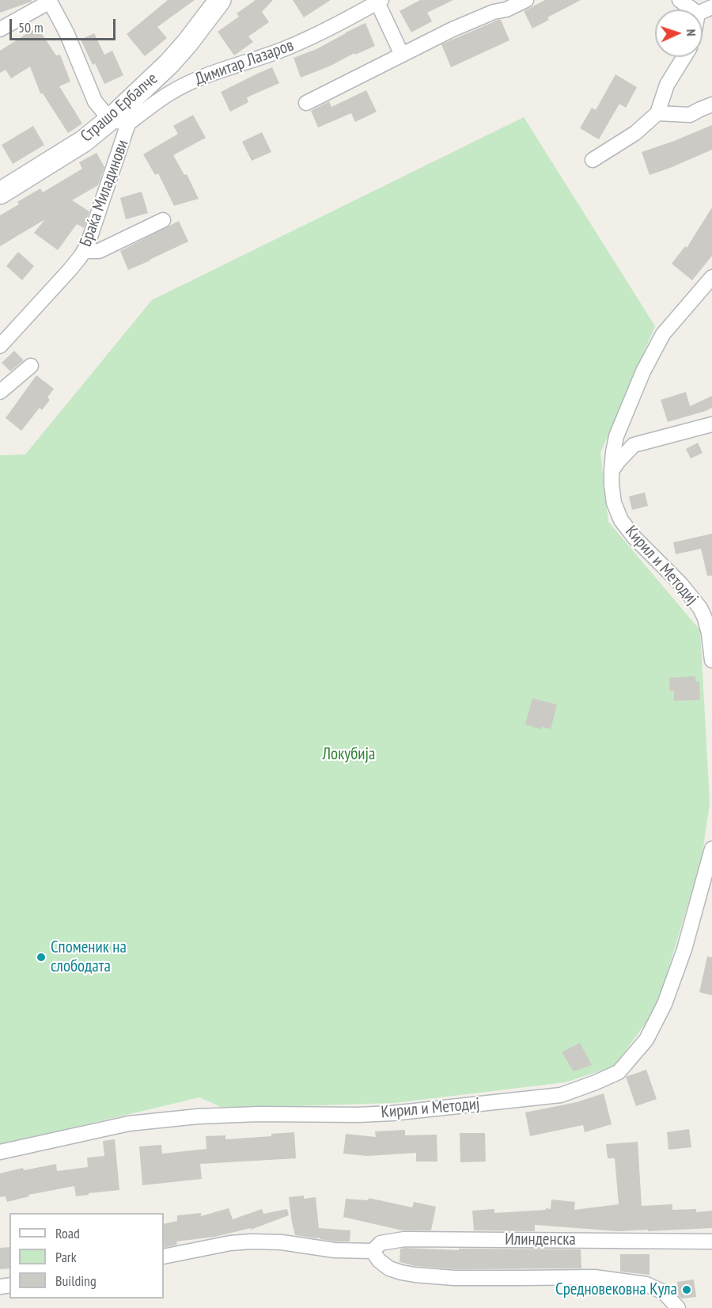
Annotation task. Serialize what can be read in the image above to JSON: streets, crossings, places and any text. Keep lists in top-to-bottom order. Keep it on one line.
{"streets":{"main road":["Страшо Ербапче"],"street":["Димитар Лазаров","Браќа Миладинови","Кирил и Методиј","Илинденска"]},"crossings":[["Димитар Лазаров","Страшо Ербапче"],["Димитар Лазаров","Браќа Миладинови"],["Страшо Ербапче","Браќа Миладинови"]],"parks":["Локубија"],"places":["Споменик на слободата","Средновековна Кула"],"legend":["Road","Park","Building"],"scale_bar":"50 m","north":"right"}
